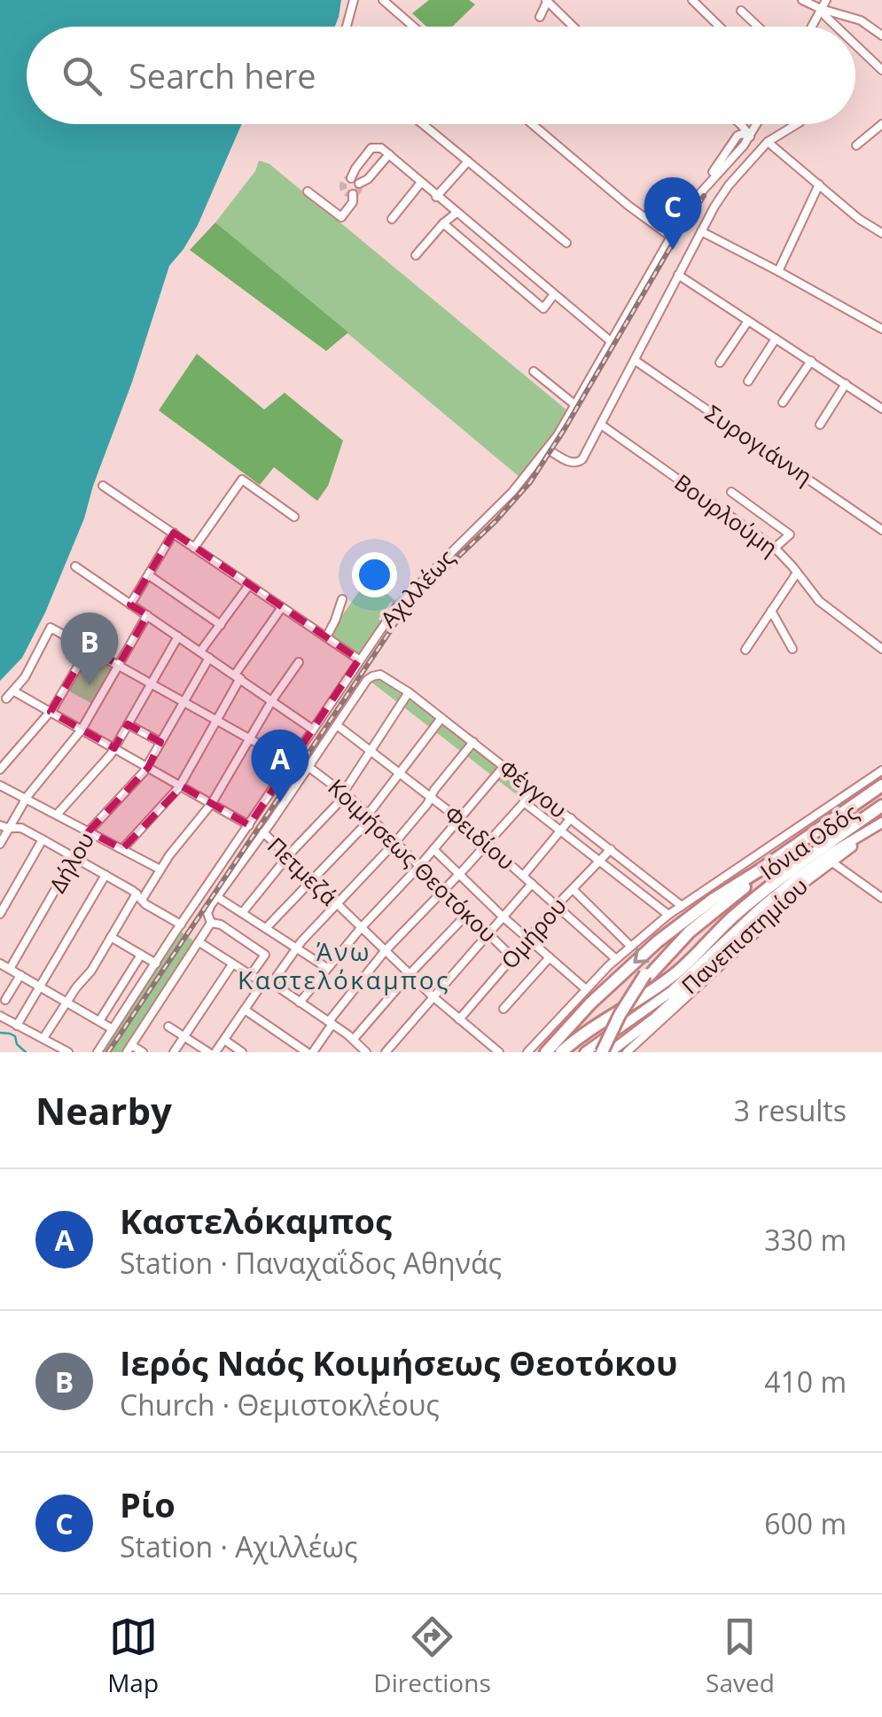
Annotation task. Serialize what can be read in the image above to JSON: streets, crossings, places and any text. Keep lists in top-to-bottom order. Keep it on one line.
{"streets":{"highway":["Ιόνια Οδός"],"main road":["Πανεπιστημίου"],"street":["Συρογιάννη","Βουρλούμη","Αχιλλέως","Φέγγου","Φειδίου","Κοιμήσεως Θεοτόκου","Δήλου","Πετμεζά","Ομήρου"]},"crossings":[["Αχιλλέως","Πετμεζά"],["Φέγγου","Φειδίου"],["Φέγγου","Ομήρου"],["Φειδίου","Ομήρου"],["Κοιμήσεως Θεοτόκου","Ομήρου"],["Δήλου","Πετμεζά"],["Πετμεζά","Ομήρου"]],"districts":["Άνω Καστελόκαμπος"],"page":{"search":"Search here","pins":["C","B","A"],"heading":["Nearby","3 results"],"list":[{"mark":"A","name":"Καστελόκαμπος","note":"Station · Παναχαΐδος Αθηνάς","value":"330 m"},{"mark":"B","name":"Ιερός Ναός Κοιμήσεως Θεοτόκου","note":"Church · Θεμιστοκλέους","value":"410 m"},{"mark":"C","name":"Ρίο","note":"Station · Αχιλλέως","value":"600 m"}],"nav":["Map","Directions","Saved"]}}
